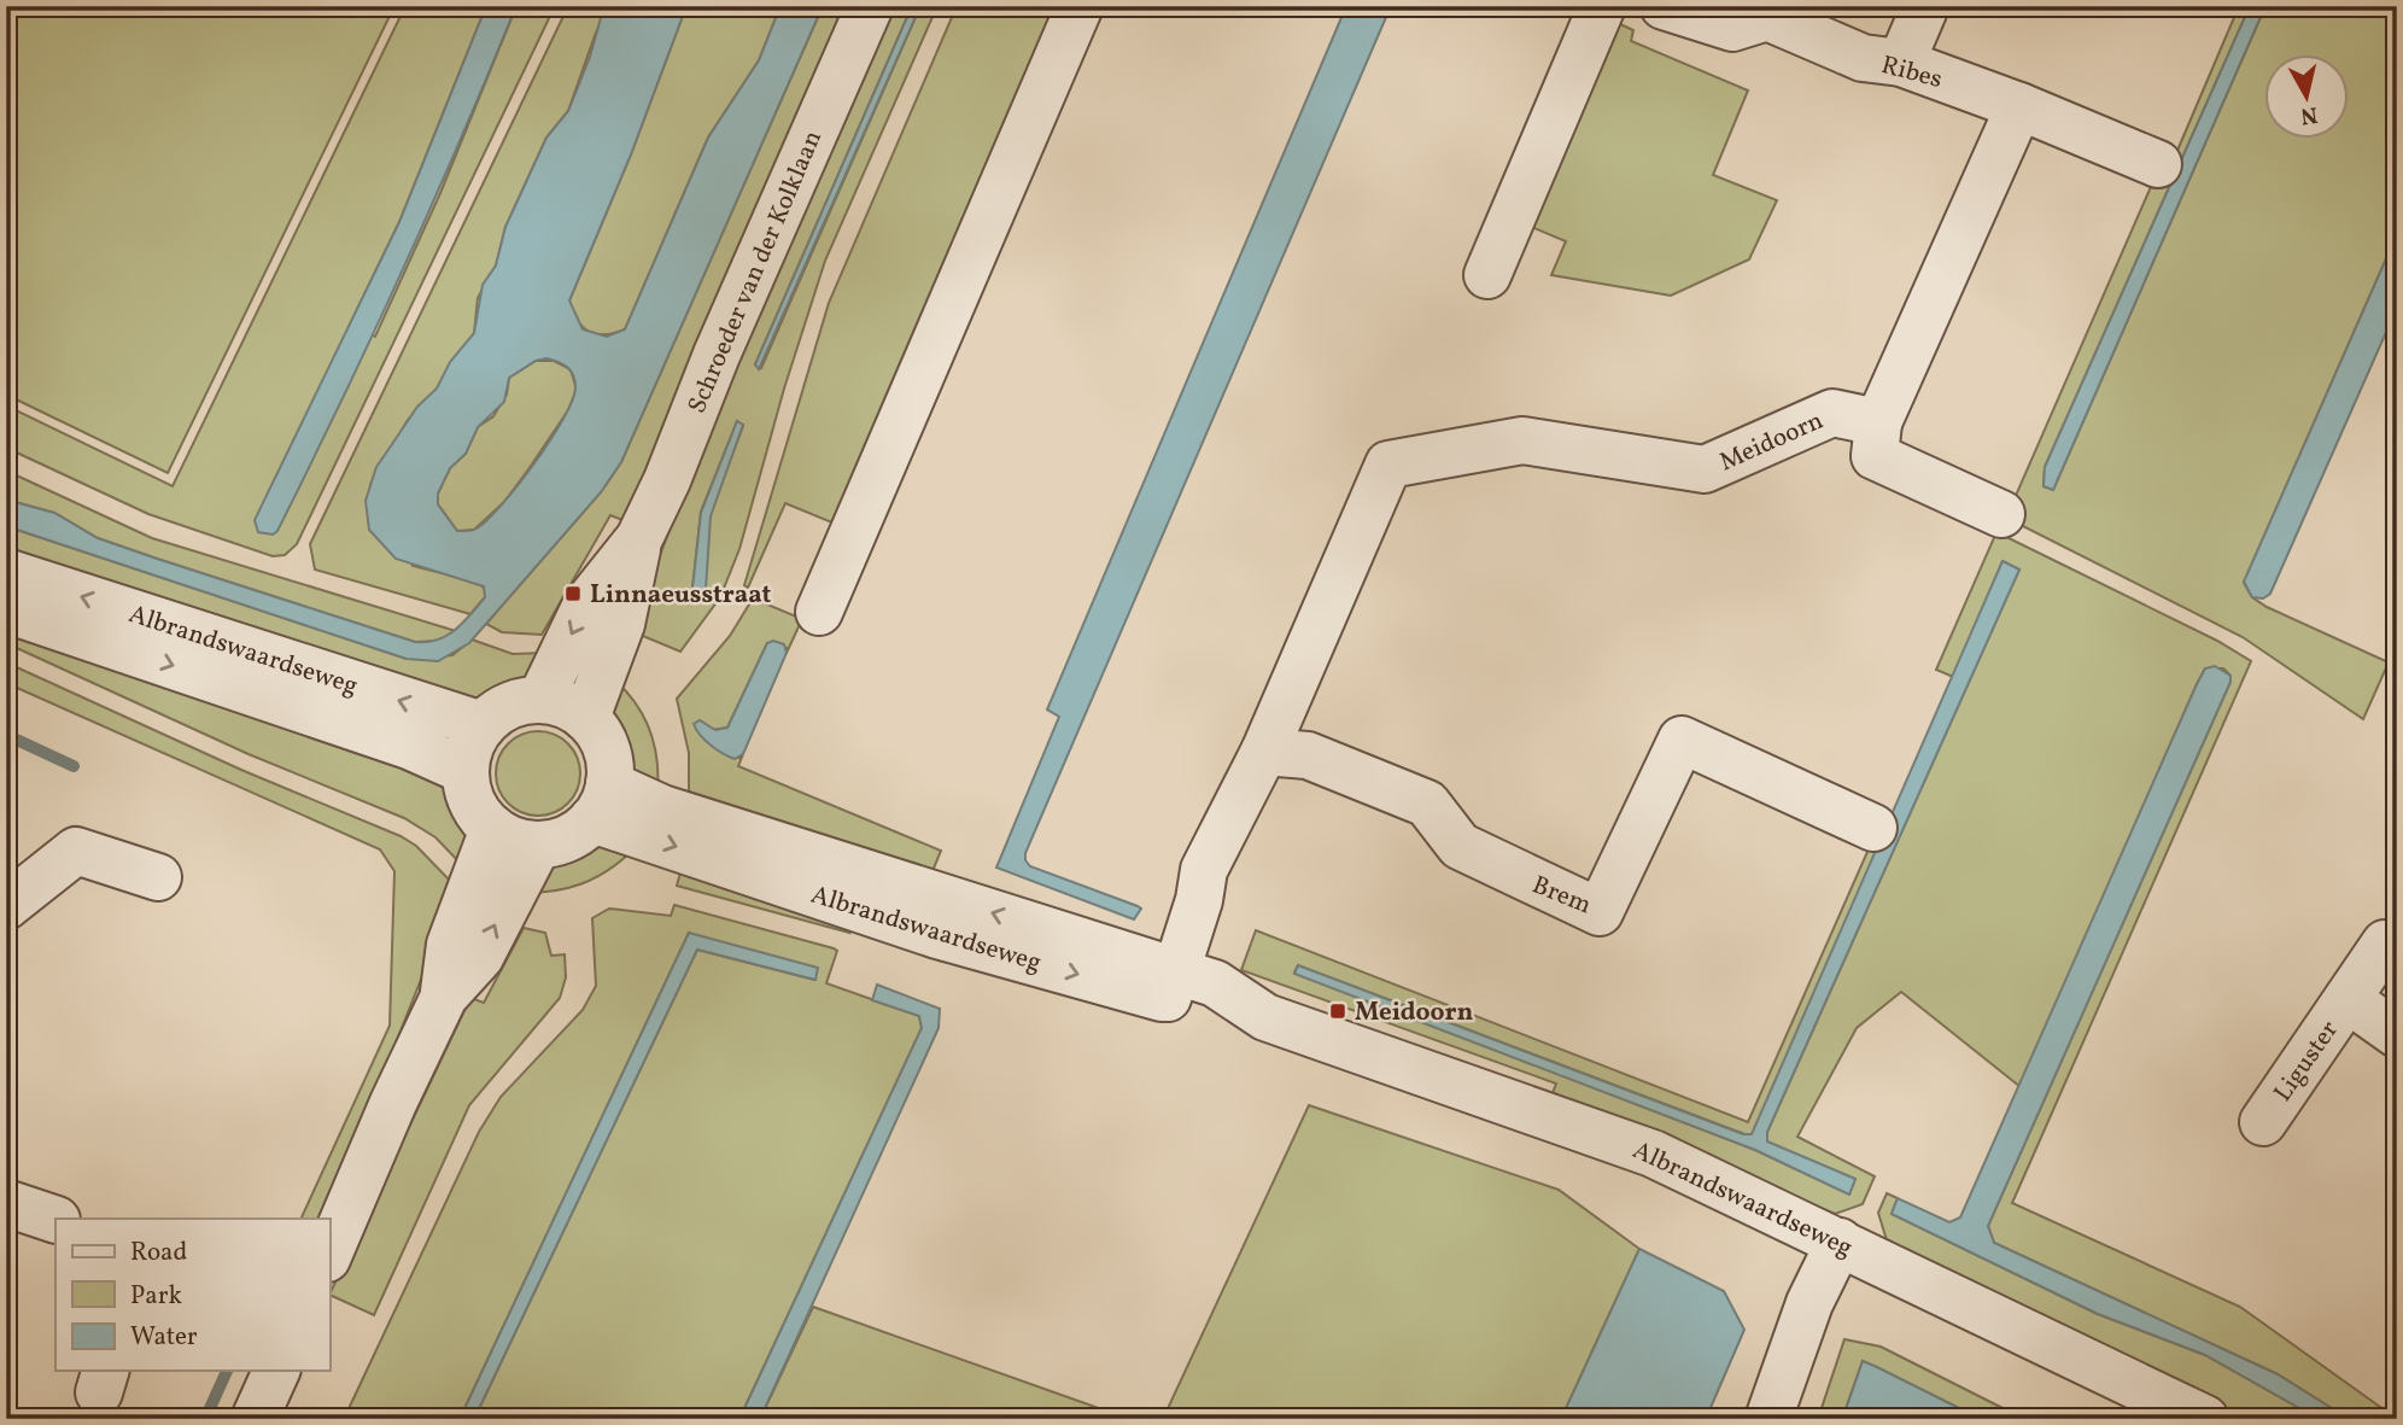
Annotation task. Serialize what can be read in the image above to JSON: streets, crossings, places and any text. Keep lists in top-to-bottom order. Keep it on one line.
{"streets":{"street":["Ribes","Schroeder van der Kolklaan","Meidoorn","Albrandswaardseweg","Brem","Liguster"]},"crossings":[["Schroeder van der Kolklaan","Albrandswaardseweg"],["Meidoorn","Albrandswaardseweg"],["Meidoorn","Brem"]],"places":{"transit":["Linnaeusstraat","Meidoorn"]},"legend":["Road","Park","Water"],"north":"bottom"}
